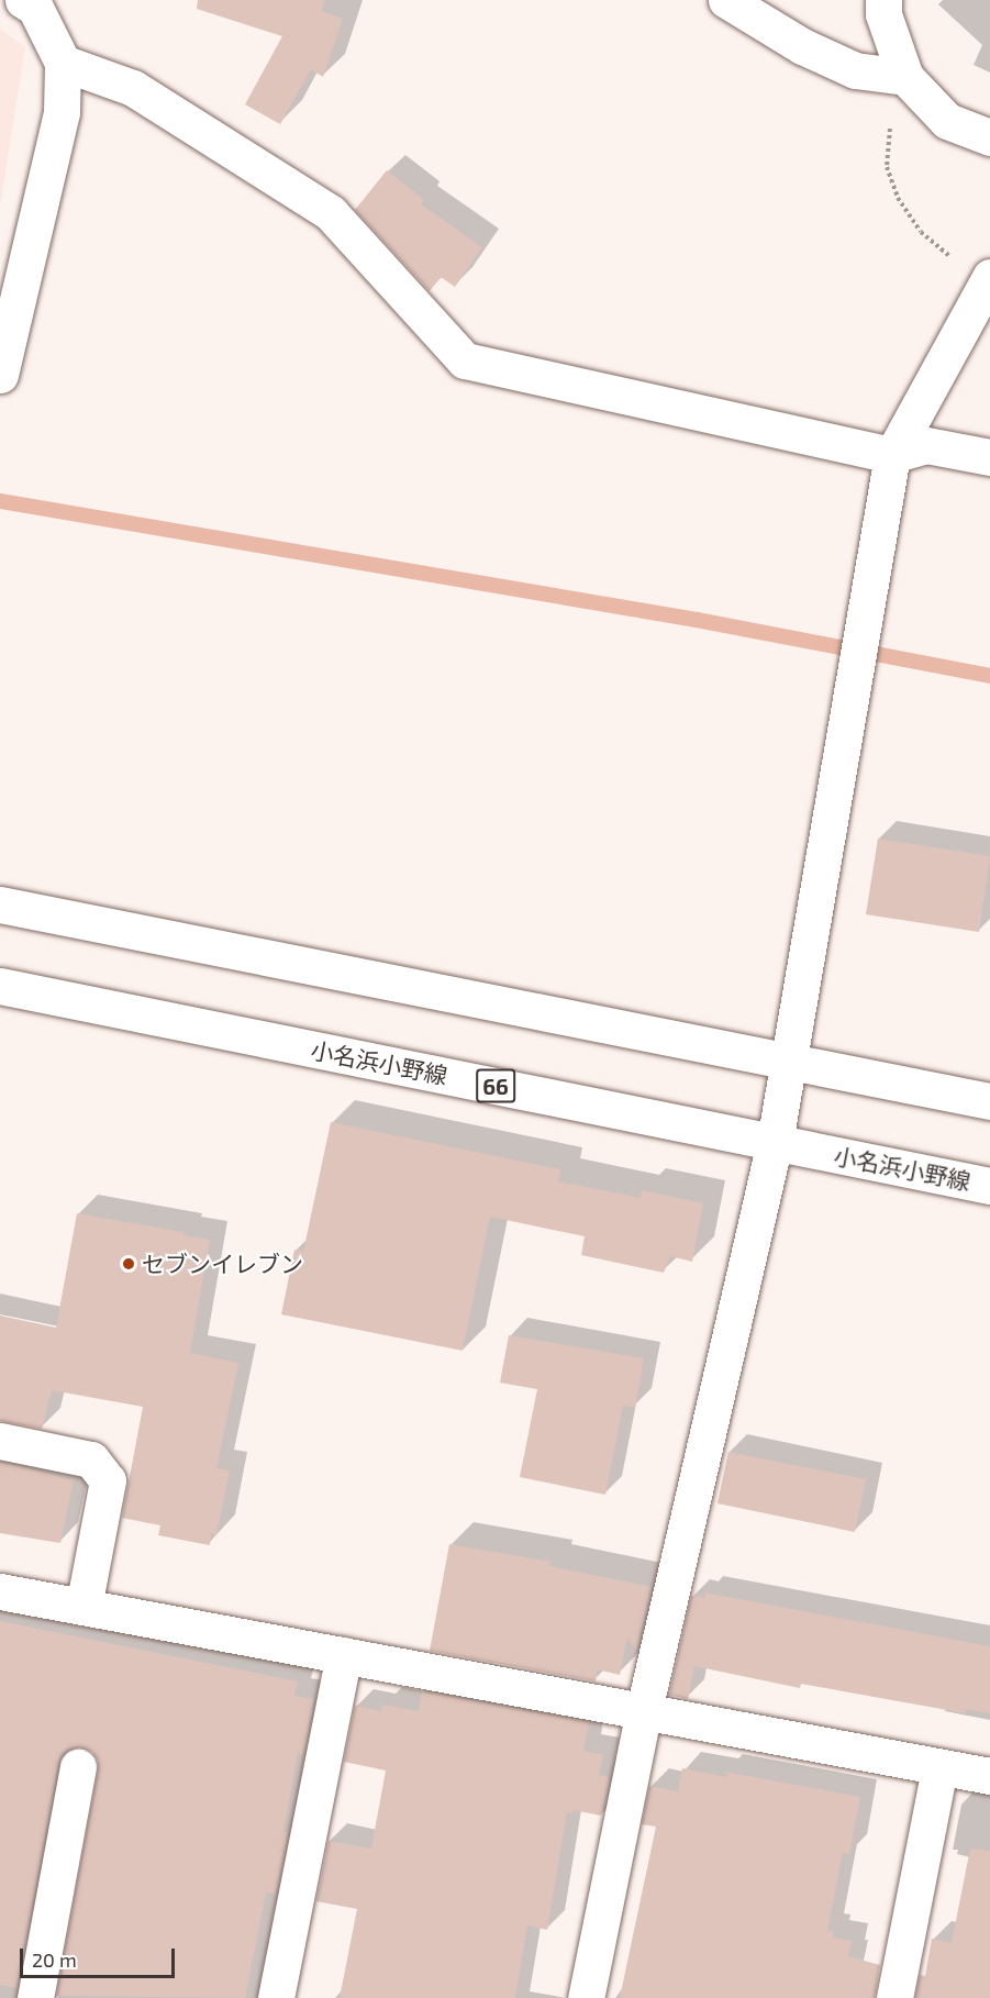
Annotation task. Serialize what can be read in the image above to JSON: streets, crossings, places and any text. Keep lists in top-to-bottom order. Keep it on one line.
{"streets":{"street":["小名浜小野線","66"]},"places":["セブンイレブン"],"scale_bar":"20 m"}
